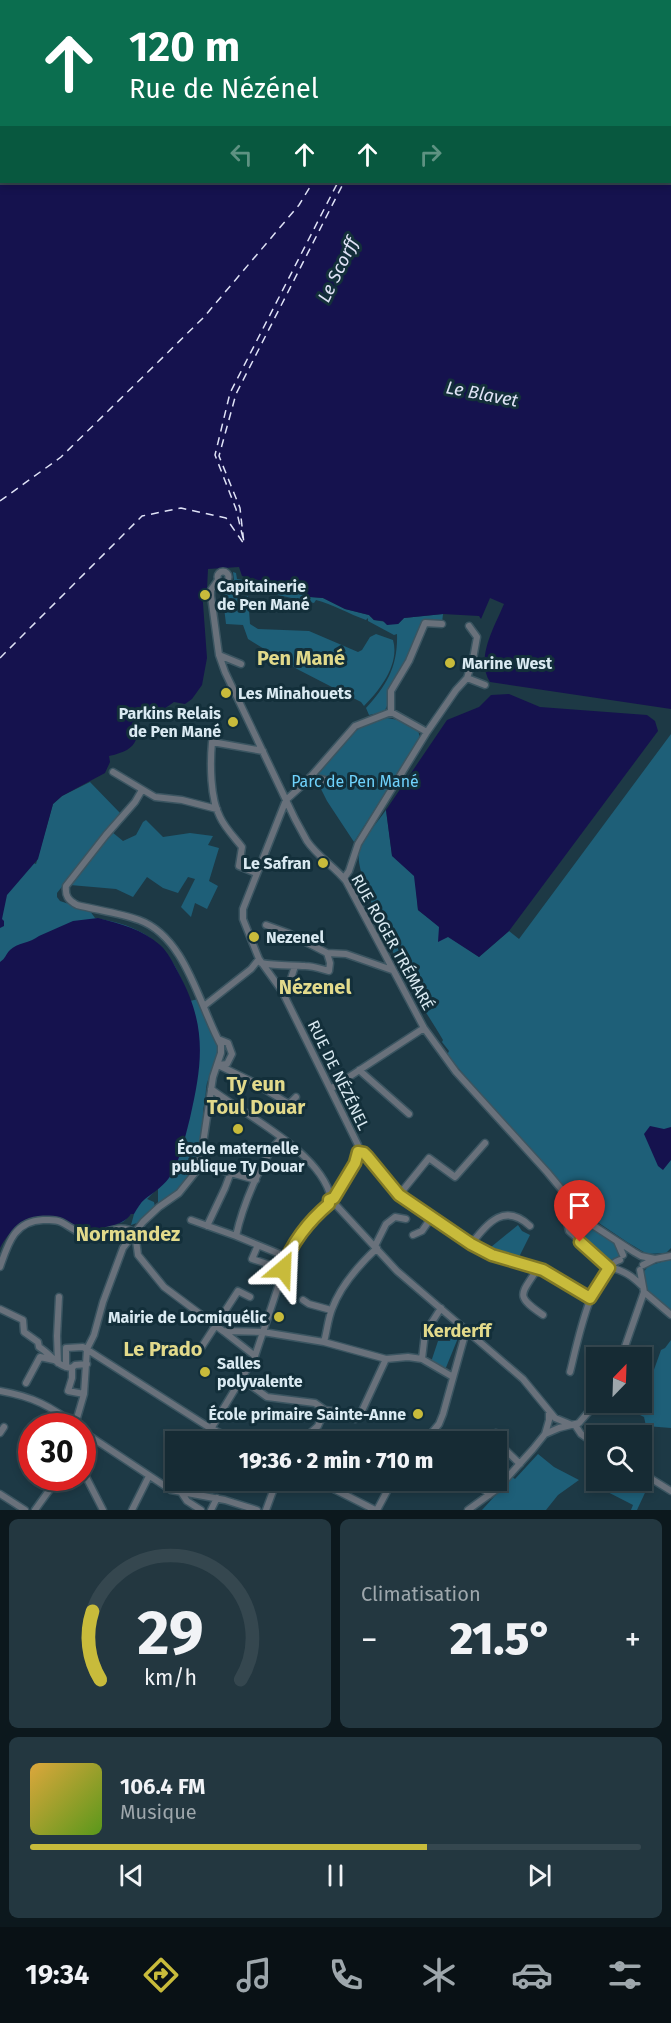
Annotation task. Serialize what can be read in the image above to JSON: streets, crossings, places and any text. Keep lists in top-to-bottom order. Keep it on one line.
{"streets":{"street":["RUE ROGER TRÉMARÉ","RUE DE NÉZÉNEL"]},"crossings":[["RUE ROGER TRÉMARÉ","RUE DE NÉZÉNEL"]],"districts":["Pen Mané","Nézenel","Ty eun Toul Douar","Normandez","Kerderff","Le Prado"],"water":["Le Scorff","Le Blavet"],"parks":["Parc de Pen Mané"],"places":["Capitainerie de Pen Mané","Marine West","Les Minahouets","Parkins Relais de Pen Mané","Le Safran","Nezenel","École maternelle publique Ty Douar","Mairie de Locmiquélic","Salles polyvalente","École primaire Sainte-Anne"],"north":"top right","page":{"turn":["120 m","Rue de Nézénel"],"limit":"30","trip":"19:36 · 2 min · 710 m","tile":"Climatisation","heat":["−","21.5°","+"],"song":["106.4 FM","Musique"],"tabs":"19:34","gauge":["29","km/h"]}}
